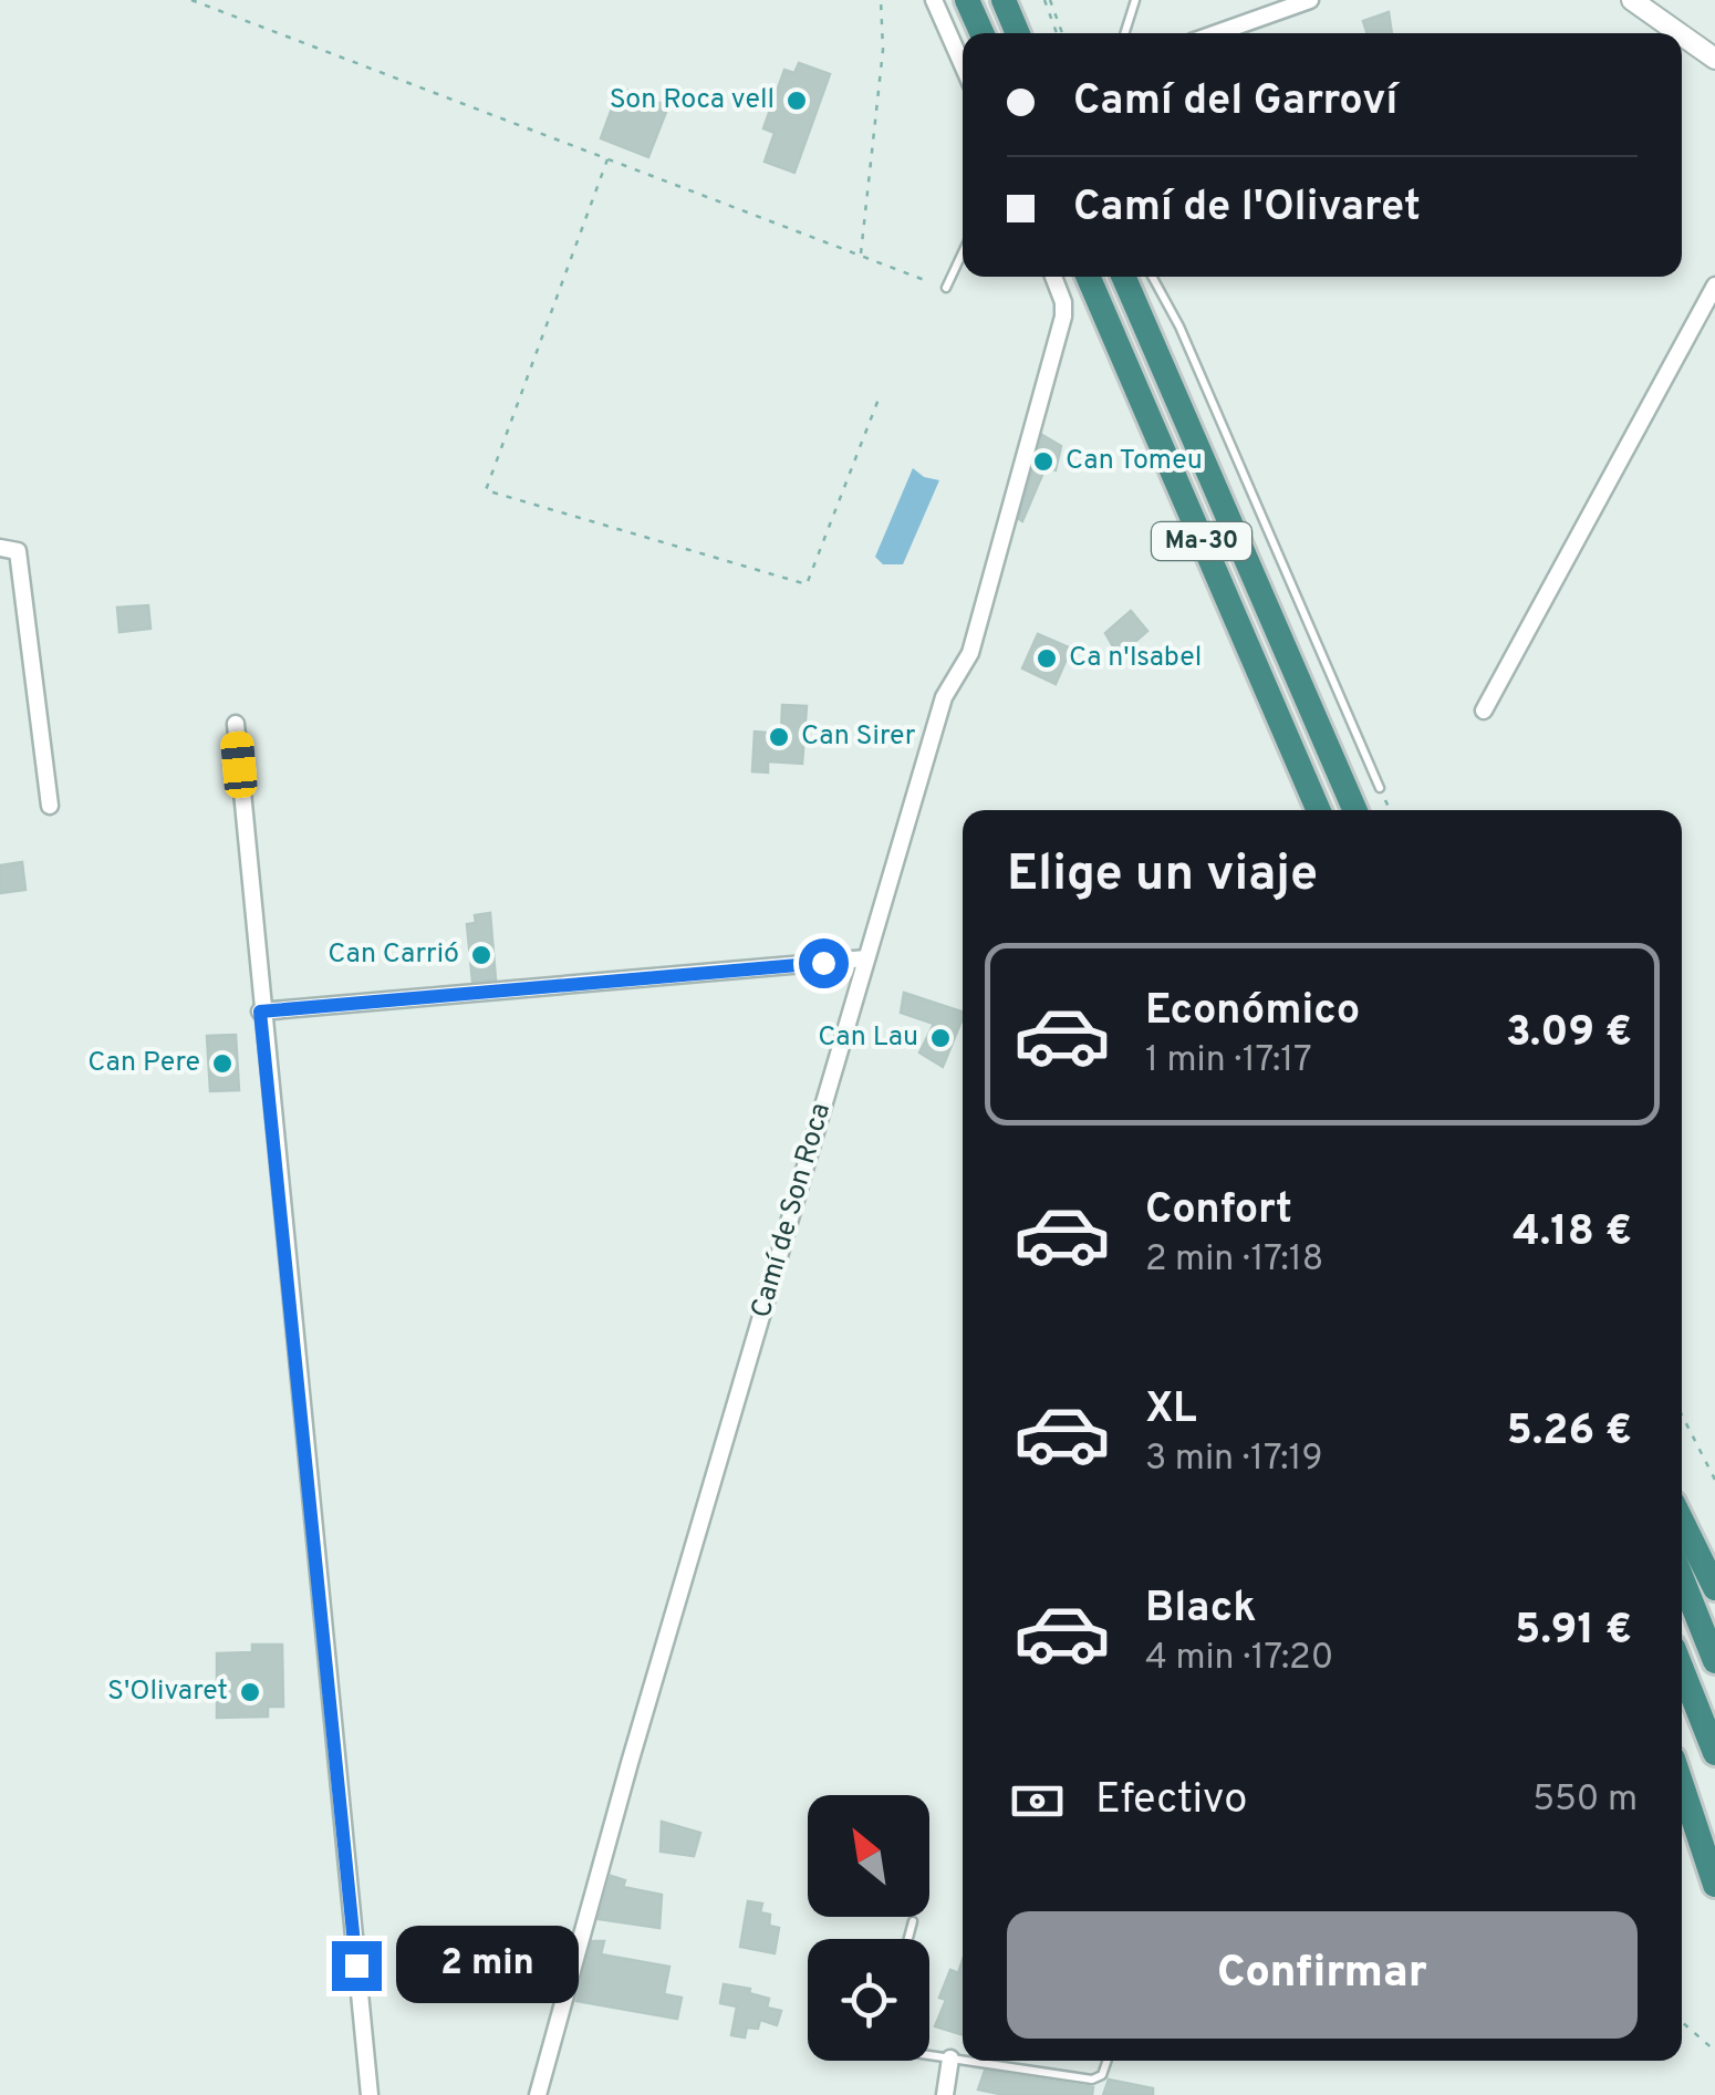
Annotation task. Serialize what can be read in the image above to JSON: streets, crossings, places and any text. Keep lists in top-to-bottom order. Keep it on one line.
{"streets":{"highway":["Ma-30"],"street":["Camí de Son Roca"]},"places":["Son Roca vell","Can Tomeu","Ca n'Isabel","Can Sirer","Can Carrió","Can Lau","Can Pere","S'Olivaret"],"north":"top left","page":{"banner":["Camí del Garroví","Camí de l'Olivaret"],"heading":"Elige un viaje","list":[{"name":"Económico","note":"1 min · 17:17","value":"3.09 €"},{"name":"Confort","note":"2 min · 17:18","value":"4.18 €"},{"name":"XL","note":"3 min · 17:19","value":"5.26 €"},{"name":"Black","note":"4 min · 17:20","value":"5.91 €"}],"pay":["Efectivo","550 m"],"buttons":"Confirmar","bubble":"2 min"}}
